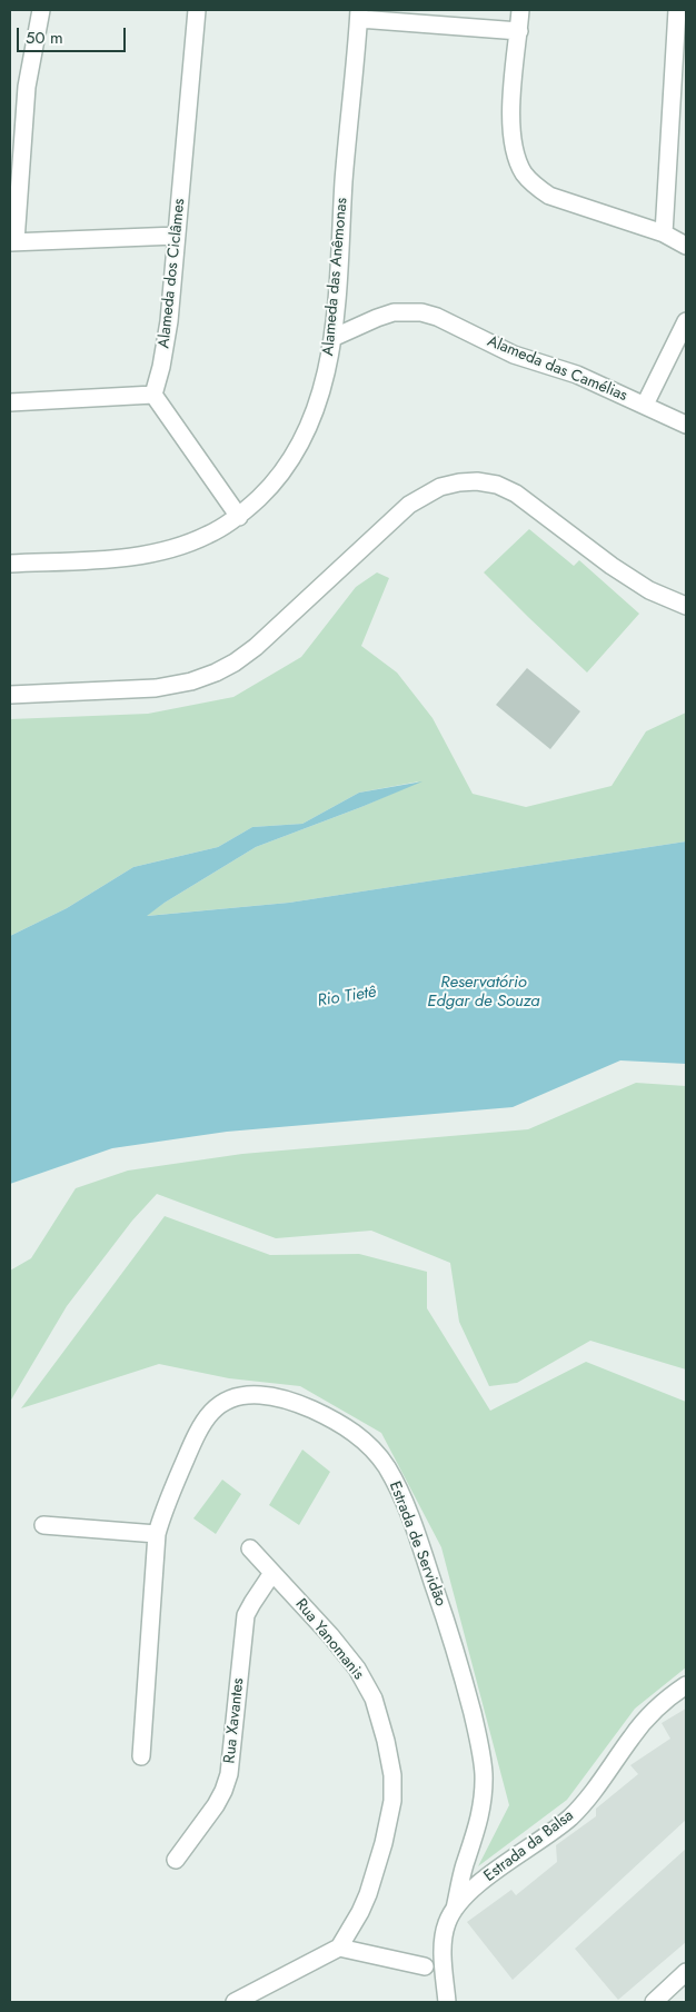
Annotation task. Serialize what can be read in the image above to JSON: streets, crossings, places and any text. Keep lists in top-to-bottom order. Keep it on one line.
{"streets":{"street":["Alameda dos Ciclâmes","Alameda das Anêmonas","Alameda das Camélias","Estrada de Servidão","Rua Yanomanis","Rua Xavantes","Estrada da Balsa"]},"crossings":[["Alameda das Anêmonas","Alameda das Camélias"],["Estrada de Servidão","Estrada da Balsa"],["Rua Yanomanis","Rua Xavantes"]],"water":["Reservatório Edgar de Souza","Rio Tietê"],"scale_bar":"50 m"}
